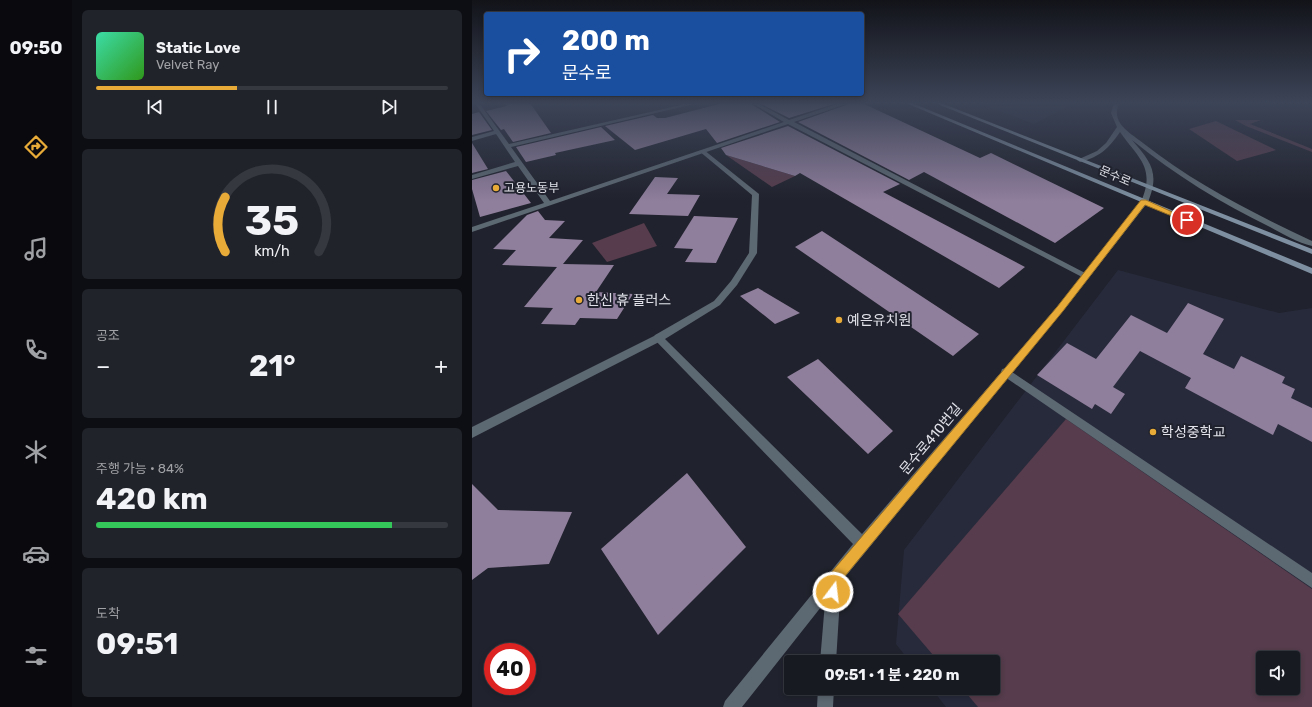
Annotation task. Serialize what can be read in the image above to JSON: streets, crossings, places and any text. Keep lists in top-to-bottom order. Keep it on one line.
{"streets":{"main road":["문수로"],"street":["문수로410번길"]},"crossings":[["문수로","문수로410번길"]],"places":["고용노동부","한신 휴 플러스","예은유치원","학성중학교"],"page":{"tabs":"09:50","turn":["200 m","문수로"],"song":["Static Love","Velvet Ray"],"tile":["공조",["주행 가능 · 84%","420 km"],["도착","09:51"]],"heat":["−","21°","+"],"limit":"40","trip":"09:51 · 1 분 · 220 m","gauge":["35","km/h"]}}
